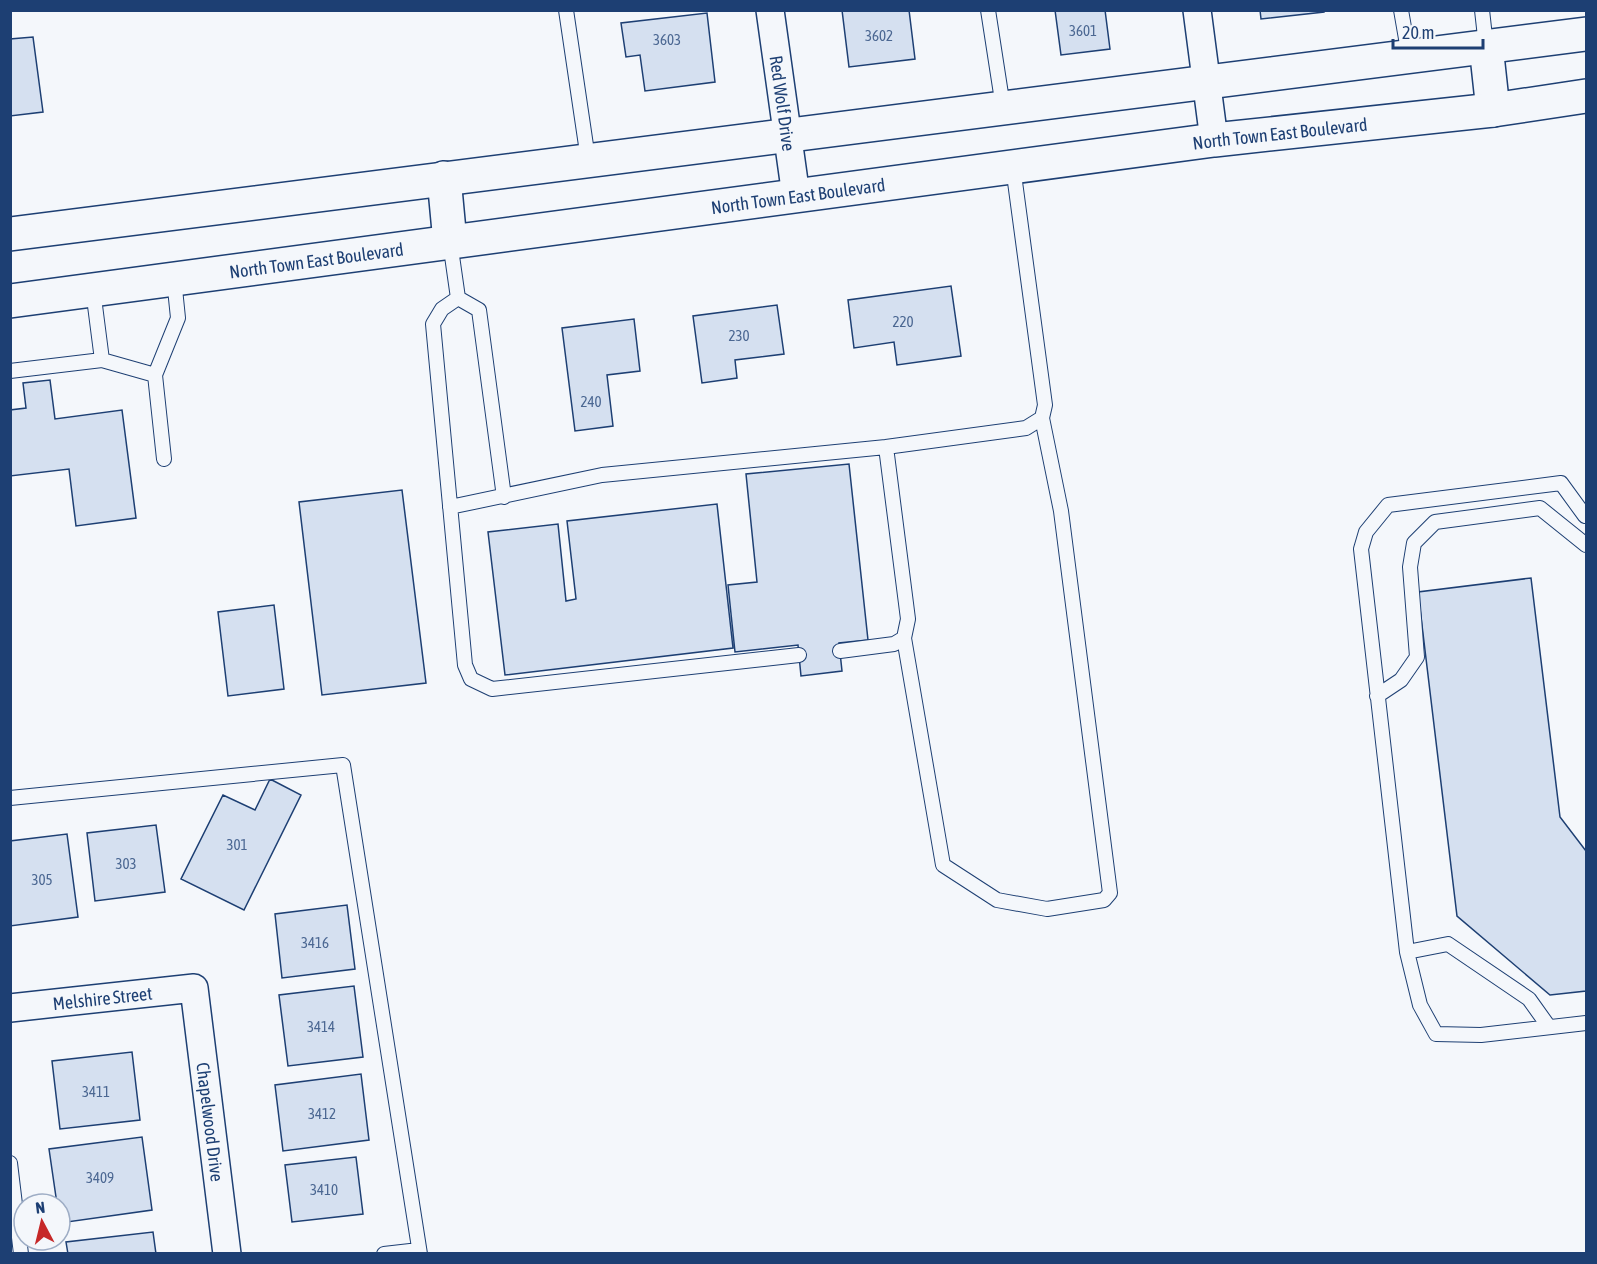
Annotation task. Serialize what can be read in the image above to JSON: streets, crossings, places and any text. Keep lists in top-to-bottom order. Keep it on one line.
{"streets":{"main road":["North Town East Boulevard"],"street":["Red Wolf Drive","Melshire Street","Chapelwood Drive"]},"crossings":[["Red Wolf Drive","North Town East Boulevard"],["Melshire Street","Chapelwood Drive"]],"house_numbers":["3601","3602","3603","220","230","240","301","303","305","3416","3414","3411","3412","3409","3410"],"scale_bar":"20 m","north":"top"}
